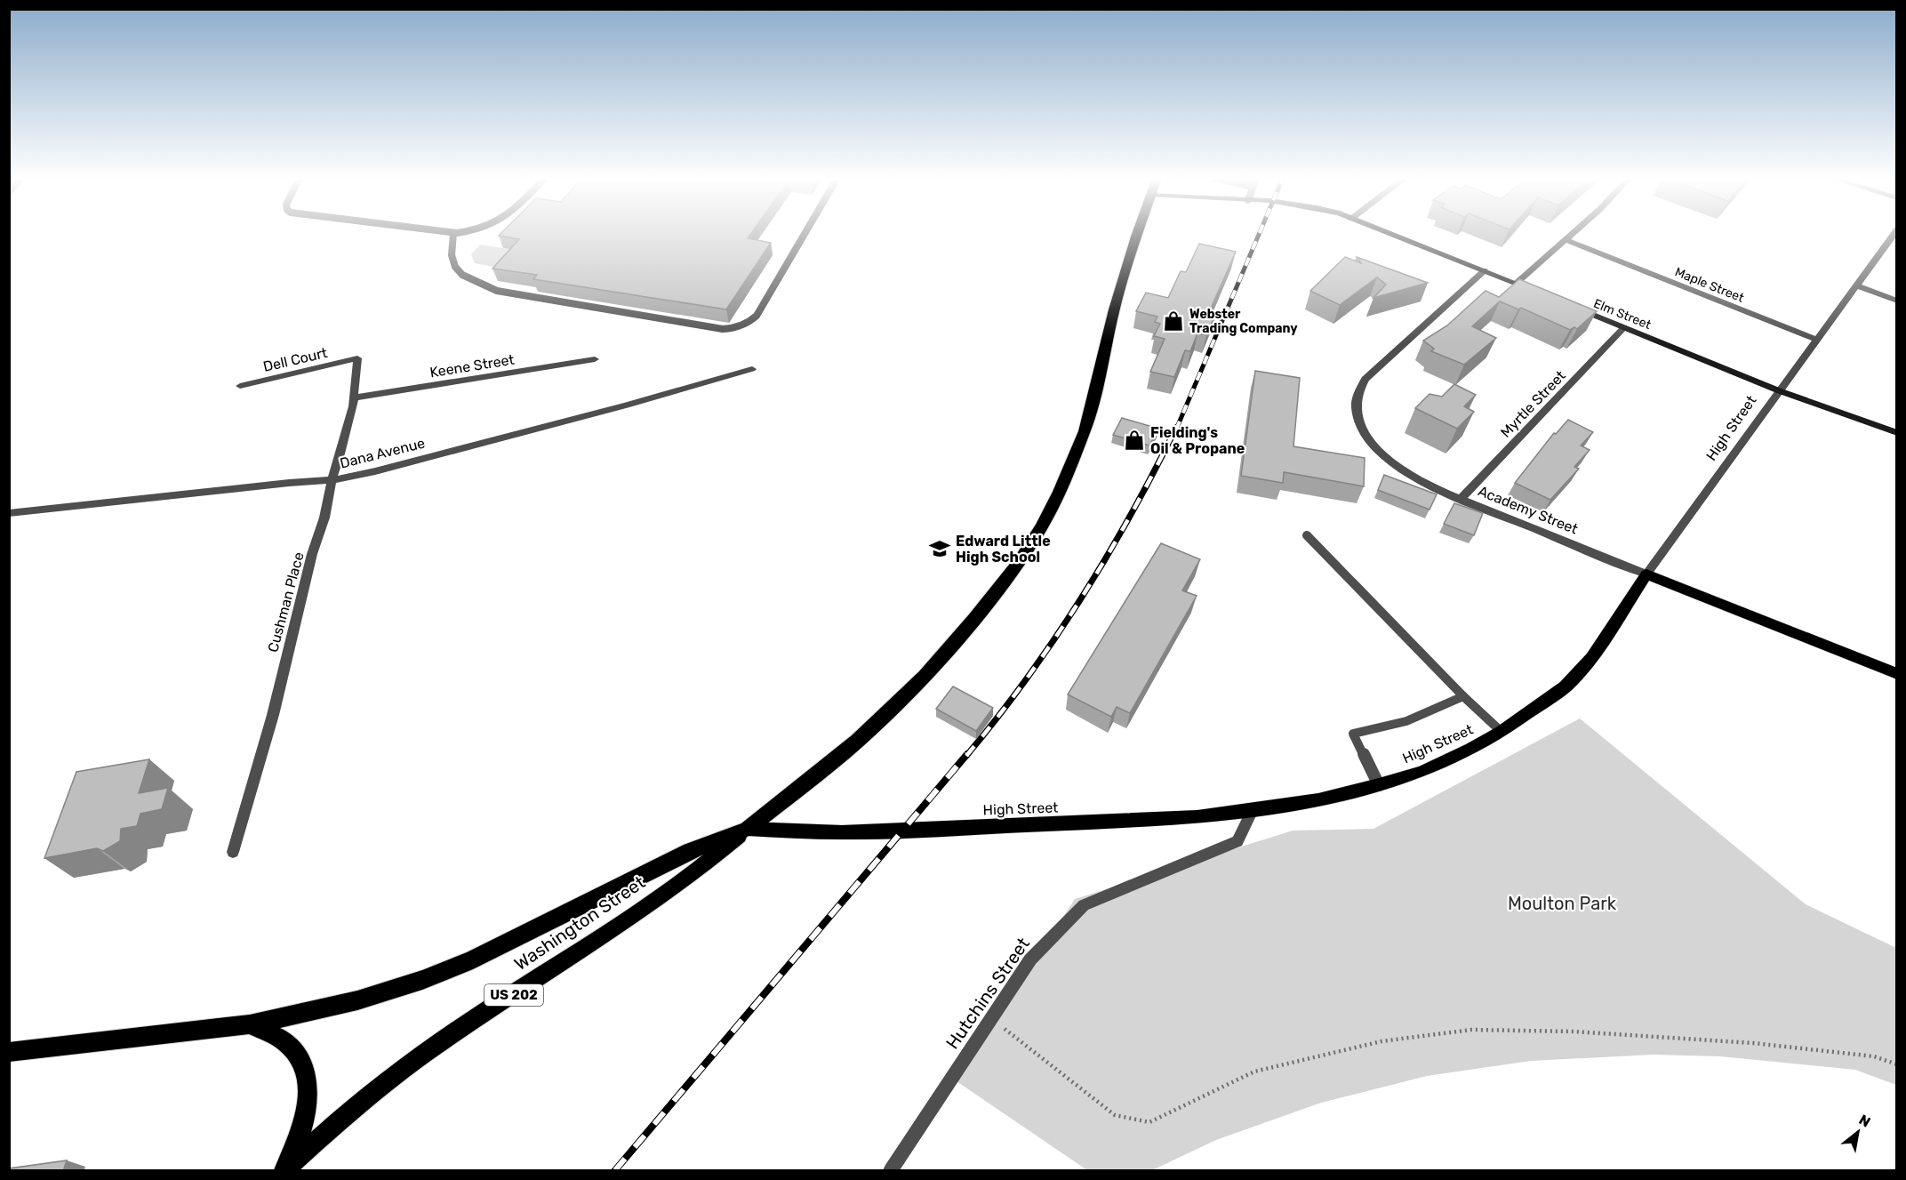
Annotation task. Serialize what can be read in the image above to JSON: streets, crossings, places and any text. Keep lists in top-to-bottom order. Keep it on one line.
{"streets":{"highway":["Washington Street","US 202"],"main road":["Elm Street","High Street","Academy Street"],"street":["Maple Street","Dell Court","Keene Street","Myrtle Street","Dana Avenue","Cushman Place","Hutchins Street"]},"crossings":[["Maple Street","High Street"],["Elm Street","Myrtle Street"],["Elm Street","High Street"],["Dell Court","Cushman Place"],["Keene Street","Cushman Place"],["Myrtle Street","Academy Street"],["High Street","Academy Street"],["High Street","Washington Street"],["High Street","Hutchins Street"],["High Street","US 202"],["Dana Avenue","Cushman Place"],["Washington Street","US 202"]],"parks":["Moulton Park"],"places":{"shop":["Webster Trading Company","Fielding's Oil & Propane"],"school or university":["Edward Little High School"]},"north":"top right"}
